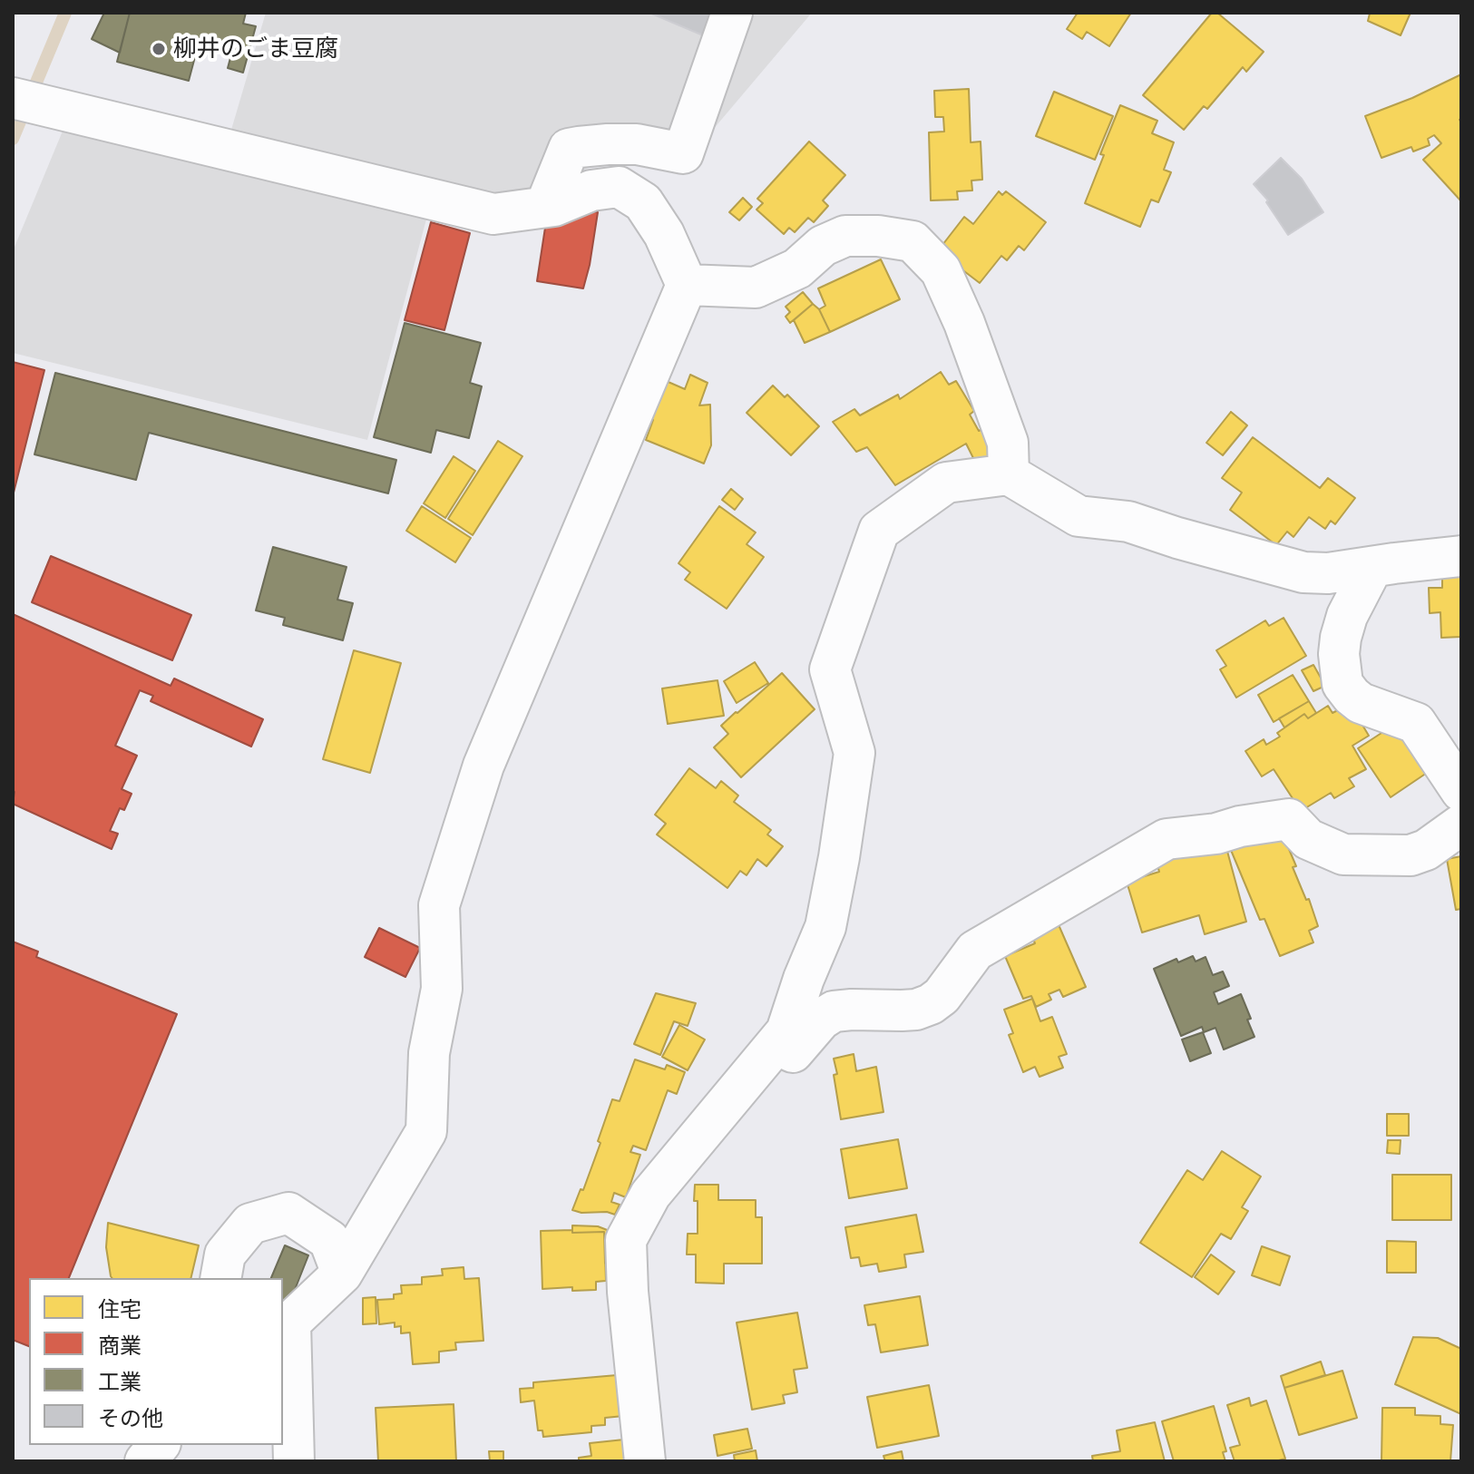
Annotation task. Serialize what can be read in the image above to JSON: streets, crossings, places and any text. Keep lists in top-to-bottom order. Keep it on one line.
{"places":["柳井のごま豆腐"],"legend":["住宅","商業","工業","その他"]}
